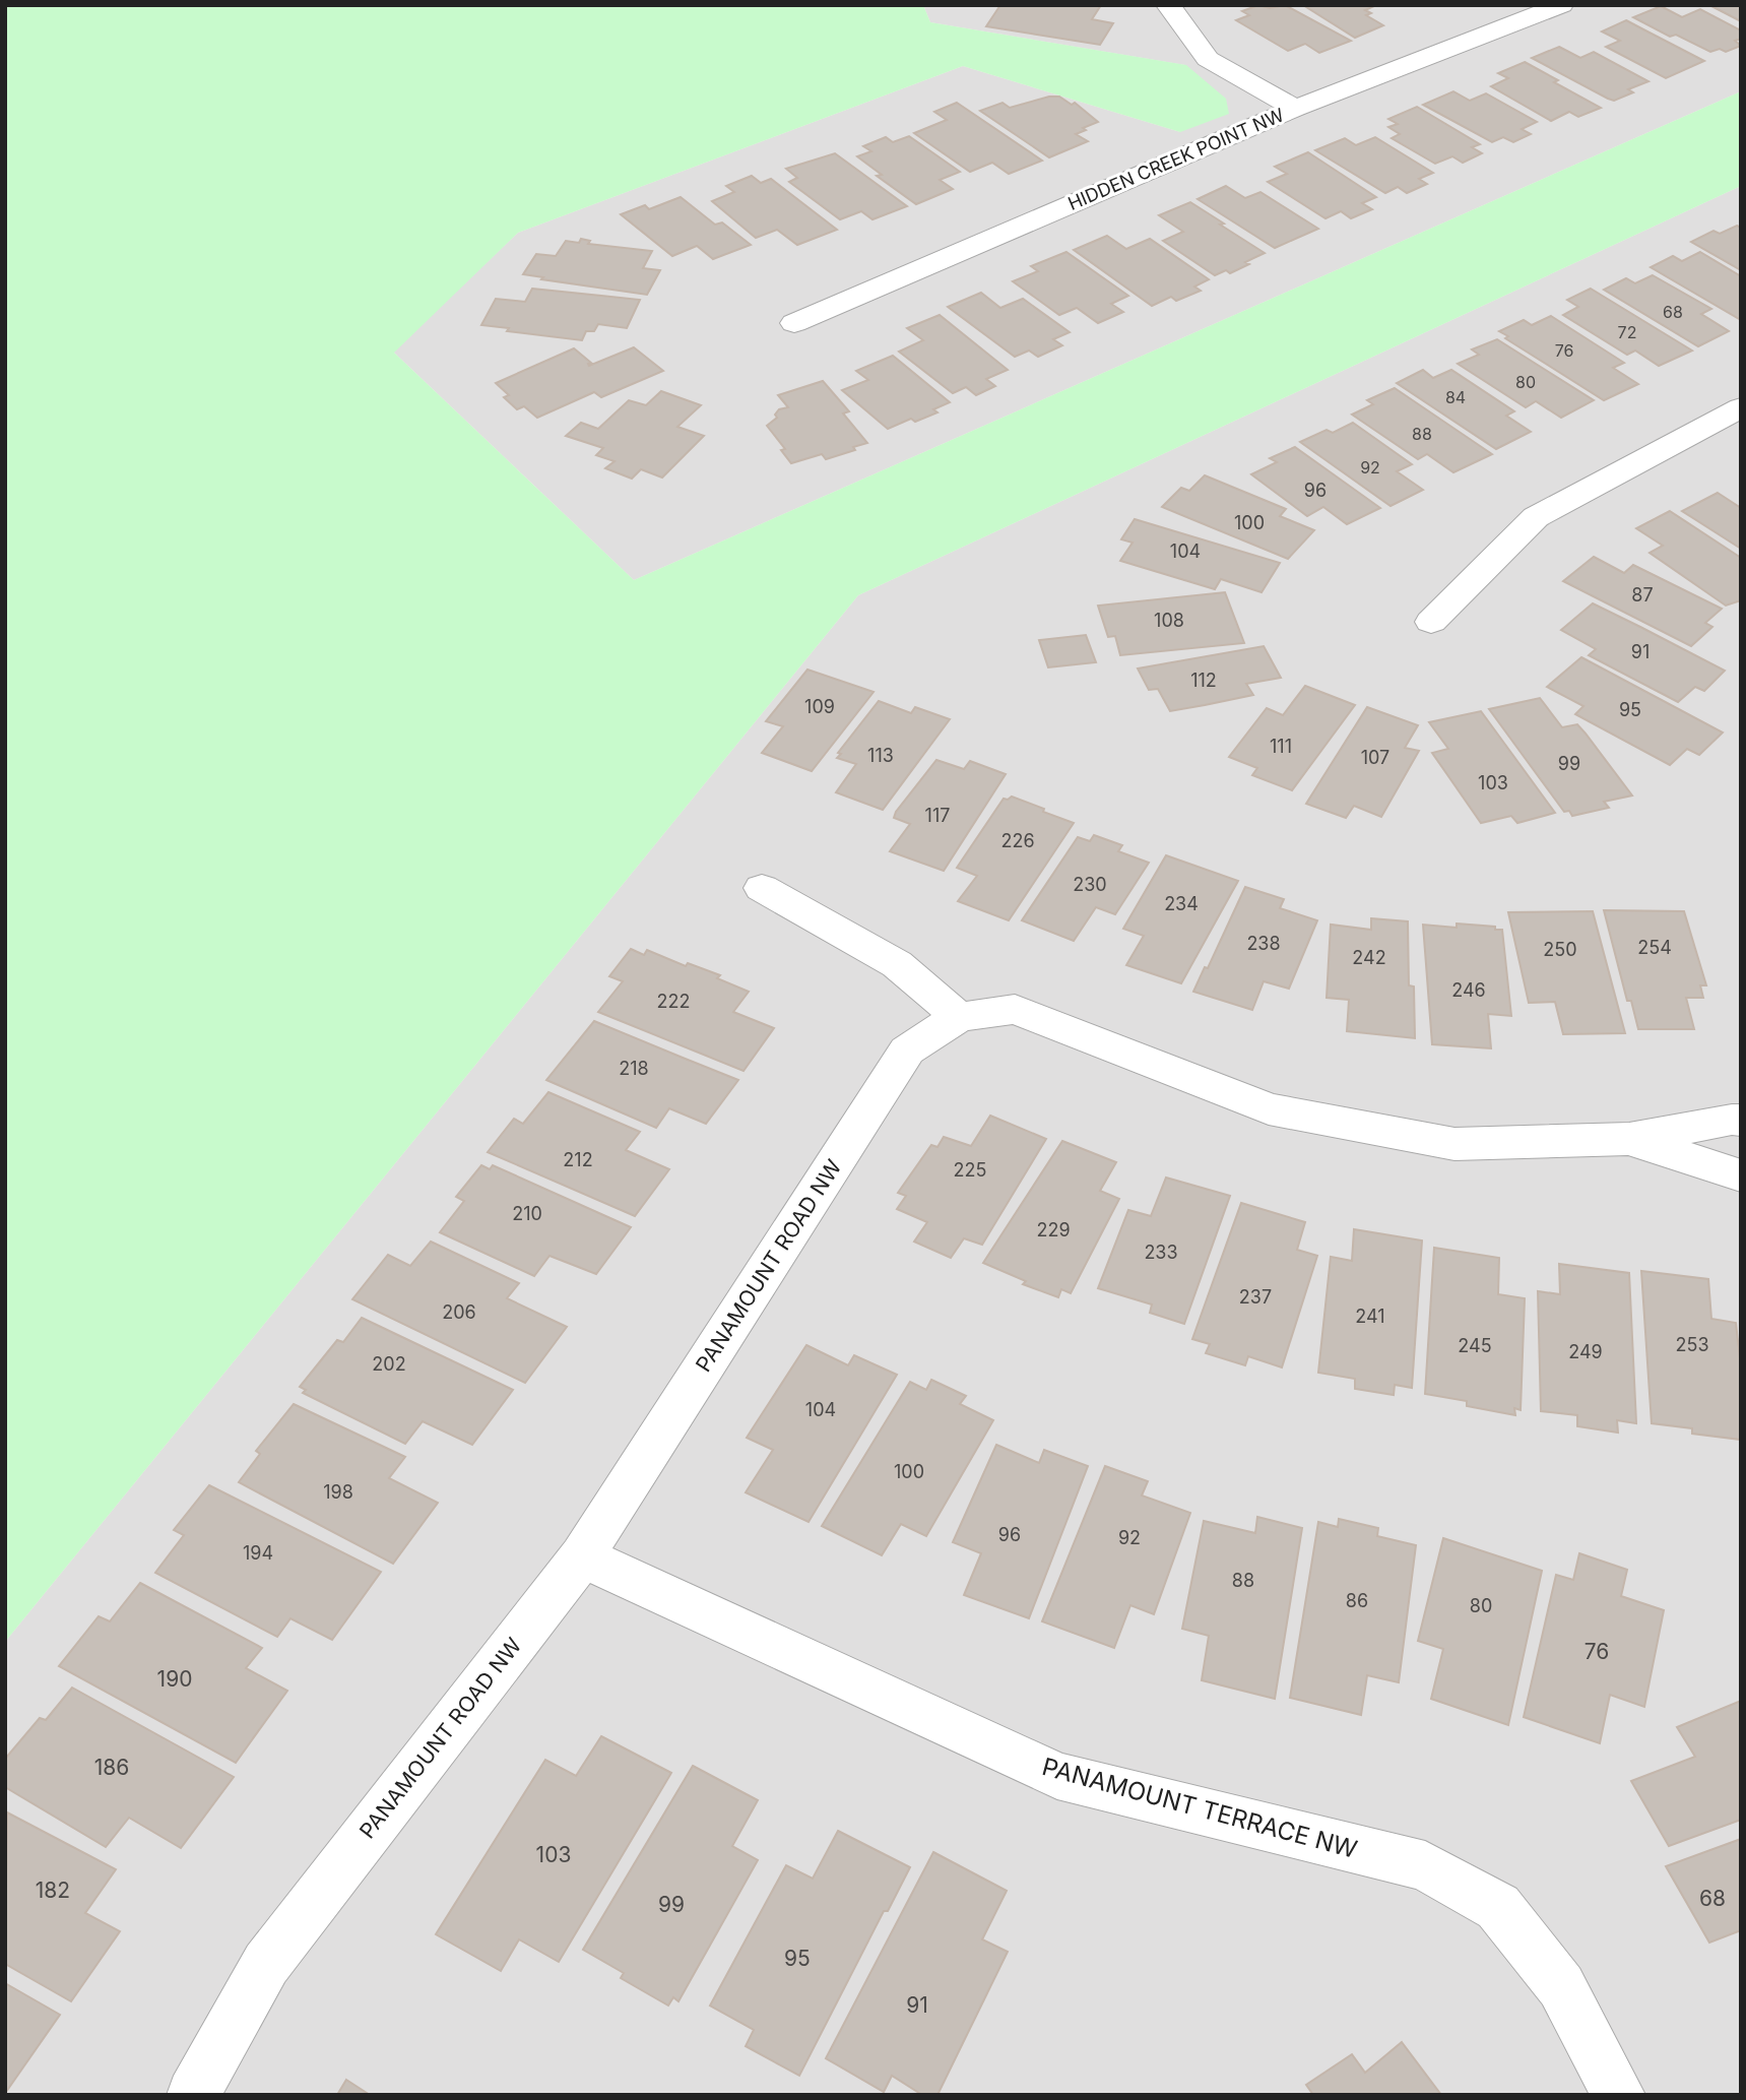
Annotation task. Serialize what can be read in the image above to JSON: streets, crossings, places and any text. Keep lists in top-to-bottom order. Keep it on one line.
{"streets":{"street":["HIDDEN CREEK POINT NW","PANAMOUNT ROAD NW","PANAMOUNT TERRACE NW"]},"crossings":[["PANAMOUNT ROAD NW","PANAMOUNT TERRACE NW"]],"house_numbers":["68","72","76","80","84","88","92","96","100","104","87","108","91","112","109","95","111","113","107","99","103","117","226","230","234","238","254","250","242","246","222","218","212","225","210","229","233","237","206","241","253","245","249","202","104","100","198","96","92","194","88","86","80","76","190","186","103","182","68","99","95","91"]}
